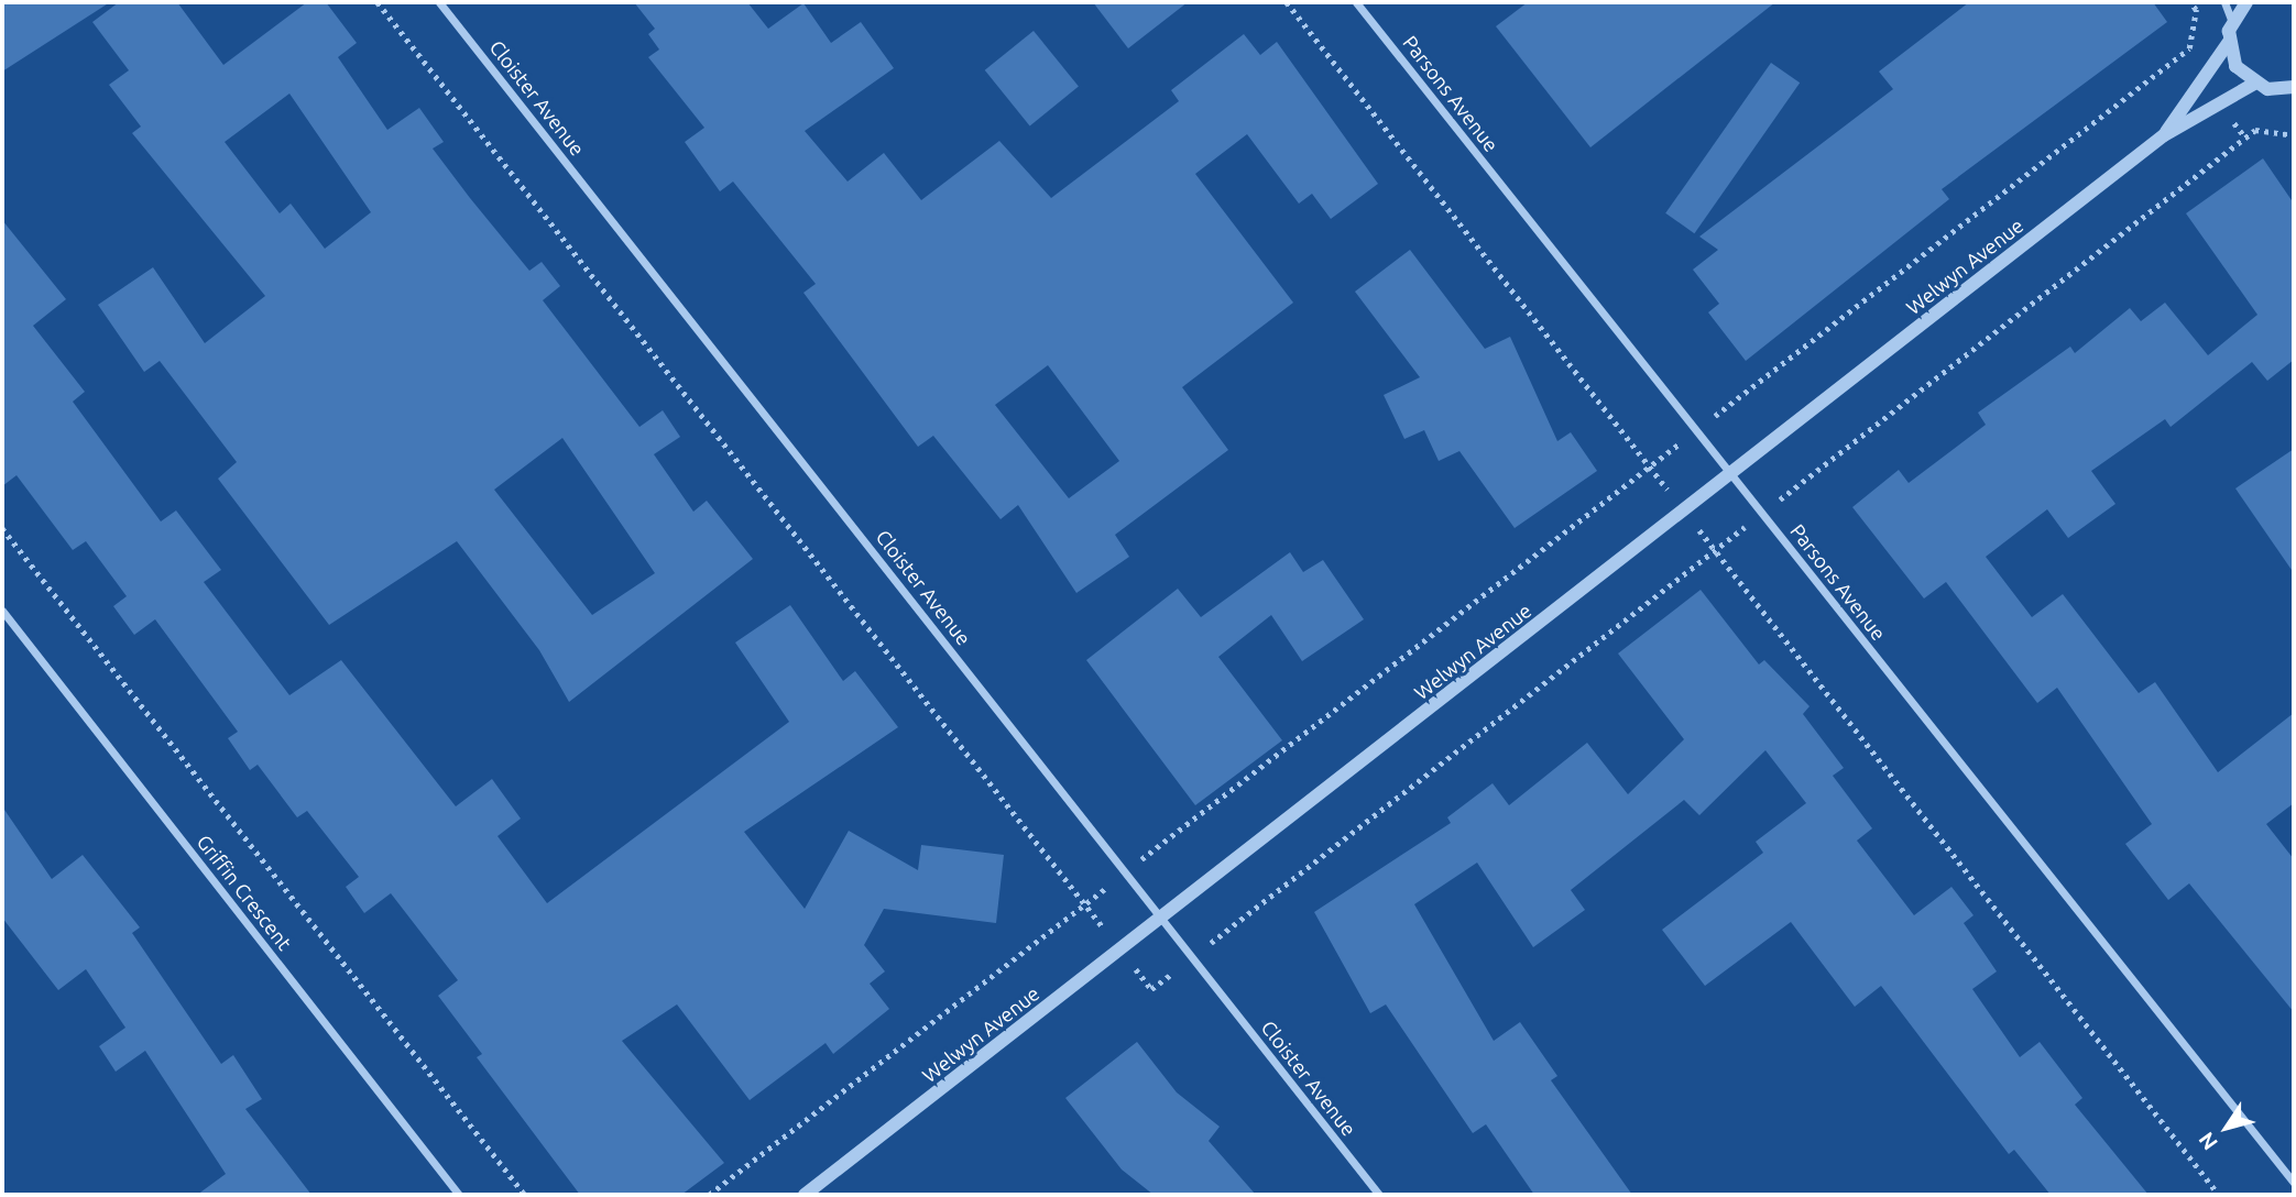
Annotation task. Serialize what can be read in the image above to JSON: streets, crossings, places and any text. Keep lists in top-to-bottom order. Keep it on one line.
{"streets":{"street":["Parsons Avenue","Cloister Avenue","Welwyn Avenue","Griffin Crescent"]},"crossings":[["Parsons Avenue","Welwyn Avenue"],["Cloister Avenue","Welwyn Avenue"]],"north":"bottom left"}
